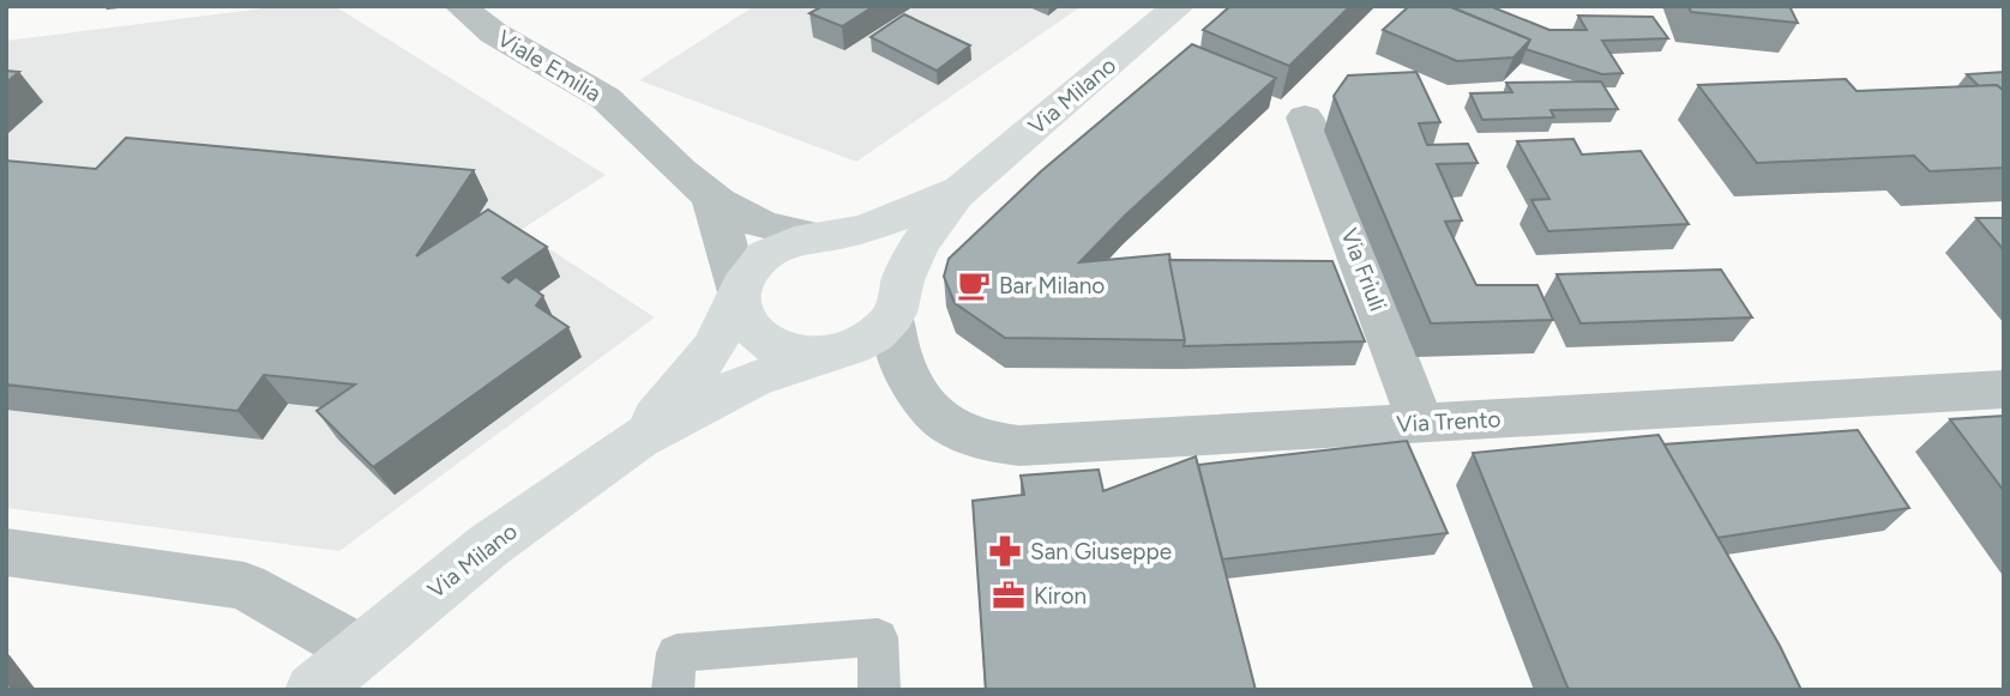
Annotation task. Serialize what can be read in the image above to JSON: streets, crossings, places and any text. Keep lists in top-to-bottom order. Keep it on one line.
{"streets":{"main road":["Via Milano"],"street":["Viale Emilia","Via Friuli","Via Trento"]},"crossings":[["Viale Emilia","Via Milano"],["Viale Emilia","Via Trento"],["Via Milano","Via Trento"],["Via Friuli","Via Trento"]],"places":{"cafe":["Bar Milano"],"pharmacy":["San Giuseppe"],"office":["Kiron"]}}
